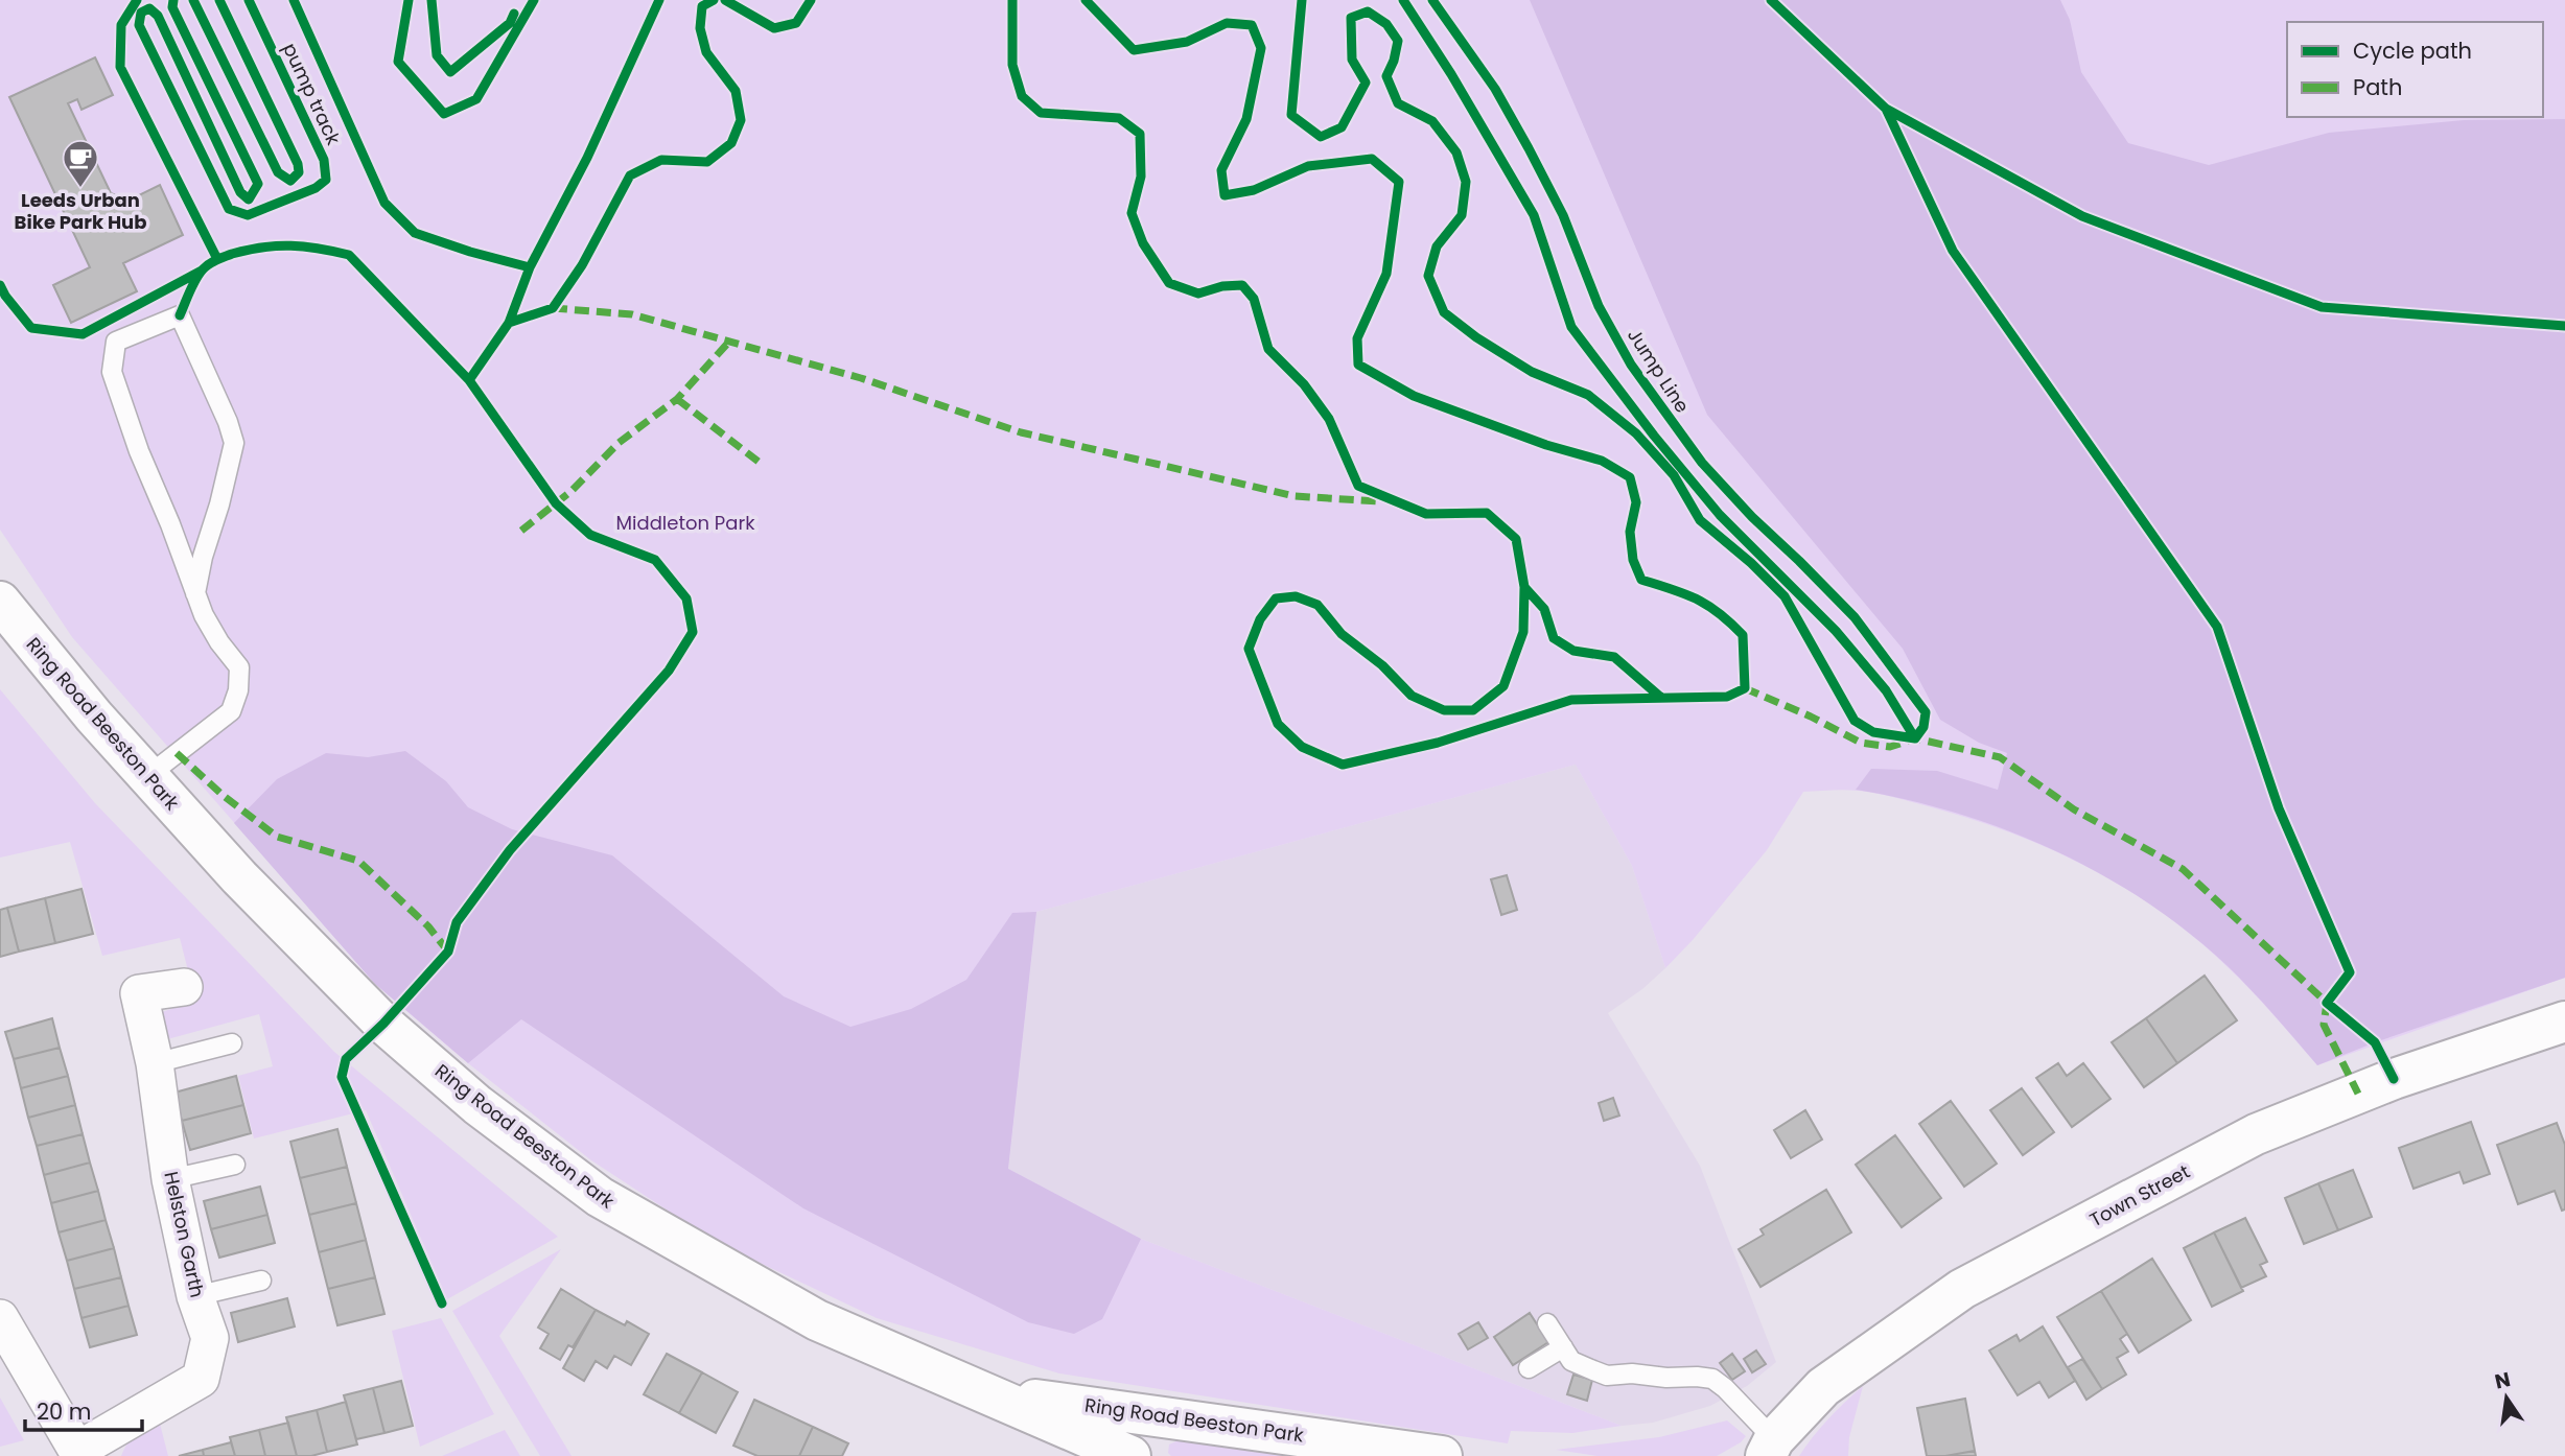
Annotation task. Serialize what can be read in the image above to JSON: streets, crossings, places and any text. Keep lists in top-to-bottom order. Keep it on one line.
{"streets":{"street":["Ring Road Beeston Park","Town Street","Helston Garth"],"cycle path":["pump track","Jump Line"]},"parks":["Middleton Park"],"places":{"cafe":["Leeds Urban Bike Park Hub"]},"legend":["Cycle path","Path"],"scale_bar":"20 m","north":"top"}
